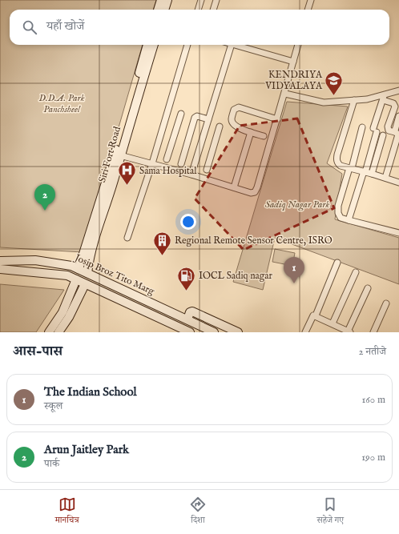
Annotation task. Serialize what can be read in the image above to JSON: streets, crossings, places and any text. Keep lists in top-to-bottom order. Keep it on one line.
{"streets":{"street":["Siri Fort Road","Josip Broz Tito Marg"]},"crossings":[["Siri Fort Road","Josip Broz Tito Marg"]],"parks":["D.D.A. Park Panchsheel","Sadiq Nagar Park"],"places":{"school or university":["KENDRIYA VIDYALAYA"],"hospital":["Sama Hospital"],"building":["Regional Remote Sensor Centre, ISRO"],"fuel station":["IOCL Sadiq nagar"]},"page":{"search":"यहाँ खोजें","pins":["2","1"],"heading":["आस-पास","2 नतीजे"],"list":[{"mark":"1","name":"The Indian School","note":"स्कूल","value":"160 m"},{"mark":"2","name":"Arun Jaitley Park","note":"पार्क","value":"190 m"}],"nav":["मानचित्र","दिशा","सहेजे गए"]}}
